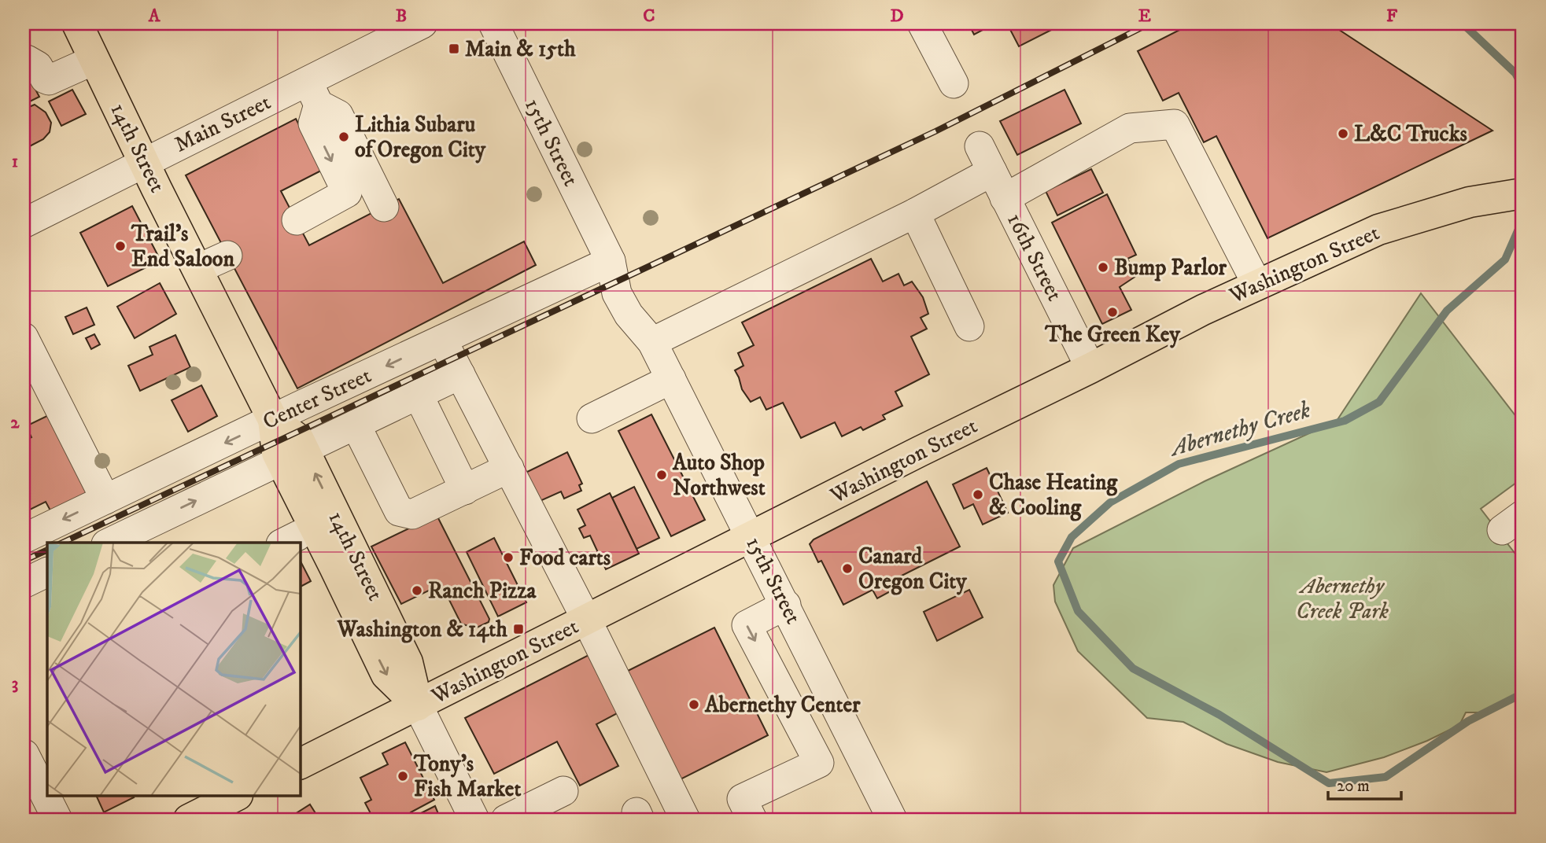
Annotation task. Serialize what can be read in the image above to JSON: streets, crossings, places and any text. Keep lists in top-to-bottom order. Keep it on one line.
{"streets":{"main road":["14th Street","Washington Street"],"street":["Main Street","15th Street","16th Street","Center Street"]},"crossings":[["Main Street","14th Street"],["15th Street","Washington Street"],["15th Street","Center Street"],["14th Street","Washington Street"],["14th Street","Center Street"],["16th Street","Washington Street"]],"water":["Abernethy Creek"],"parks":["Abernethy Creek Park"],"places":{"transit":["Main & 15th","Washington & 14th"],"other":["L&C Trucks","Lithia Subaru of Oregon City","Trail's End Saloon","Bump Parlor","The Green Key","Auto Shop Northwest","Chase Heating & Cooling","Food carts","Canard Oregon City","Ranch Pizza","Abernethy Center","Tony’s Fish Market"]},"scale_bar":"20 m","grid":{"columns":["A","B","C","D","E","F"],"rows":["1","2","3"]}}
